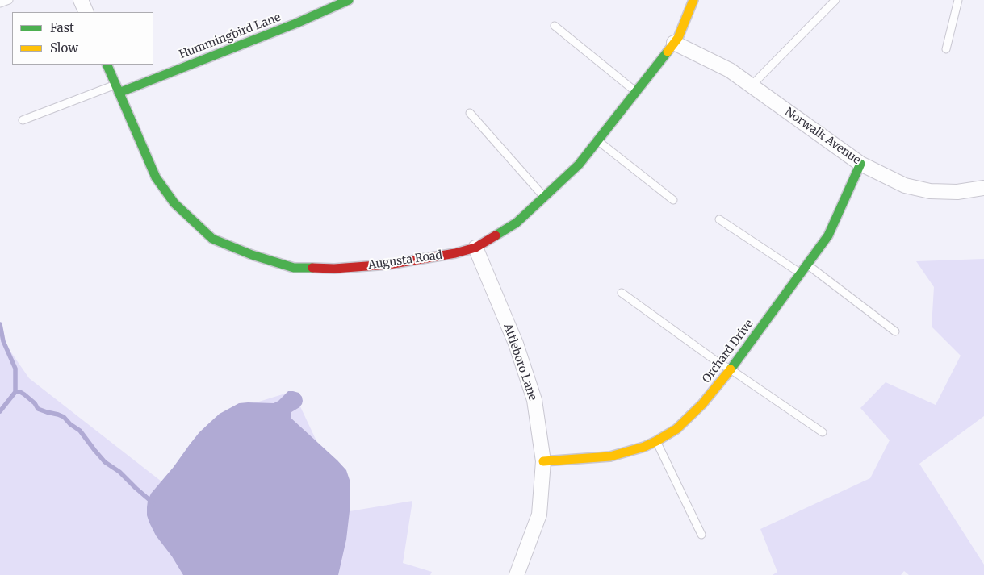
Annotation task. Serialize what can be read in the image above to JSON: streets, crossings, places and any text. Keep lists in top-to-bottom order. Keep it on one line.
{"streets":{"street":["Hummingbird Lane","Norwalk Avenue","Augusta Road","Orchard Drive","Attleboro Lane"]},"crossings":[["Hummingbird Lane","Augusta Road"],["Norwalk Avenue","Augusta Road"],["Norwalk Avenue","Orchard Drive"],["Augusta Road","Attleboro Lane"],["Orchard Drive","Attleboro Lane"]],"legend":["Fast","Slow"]}
